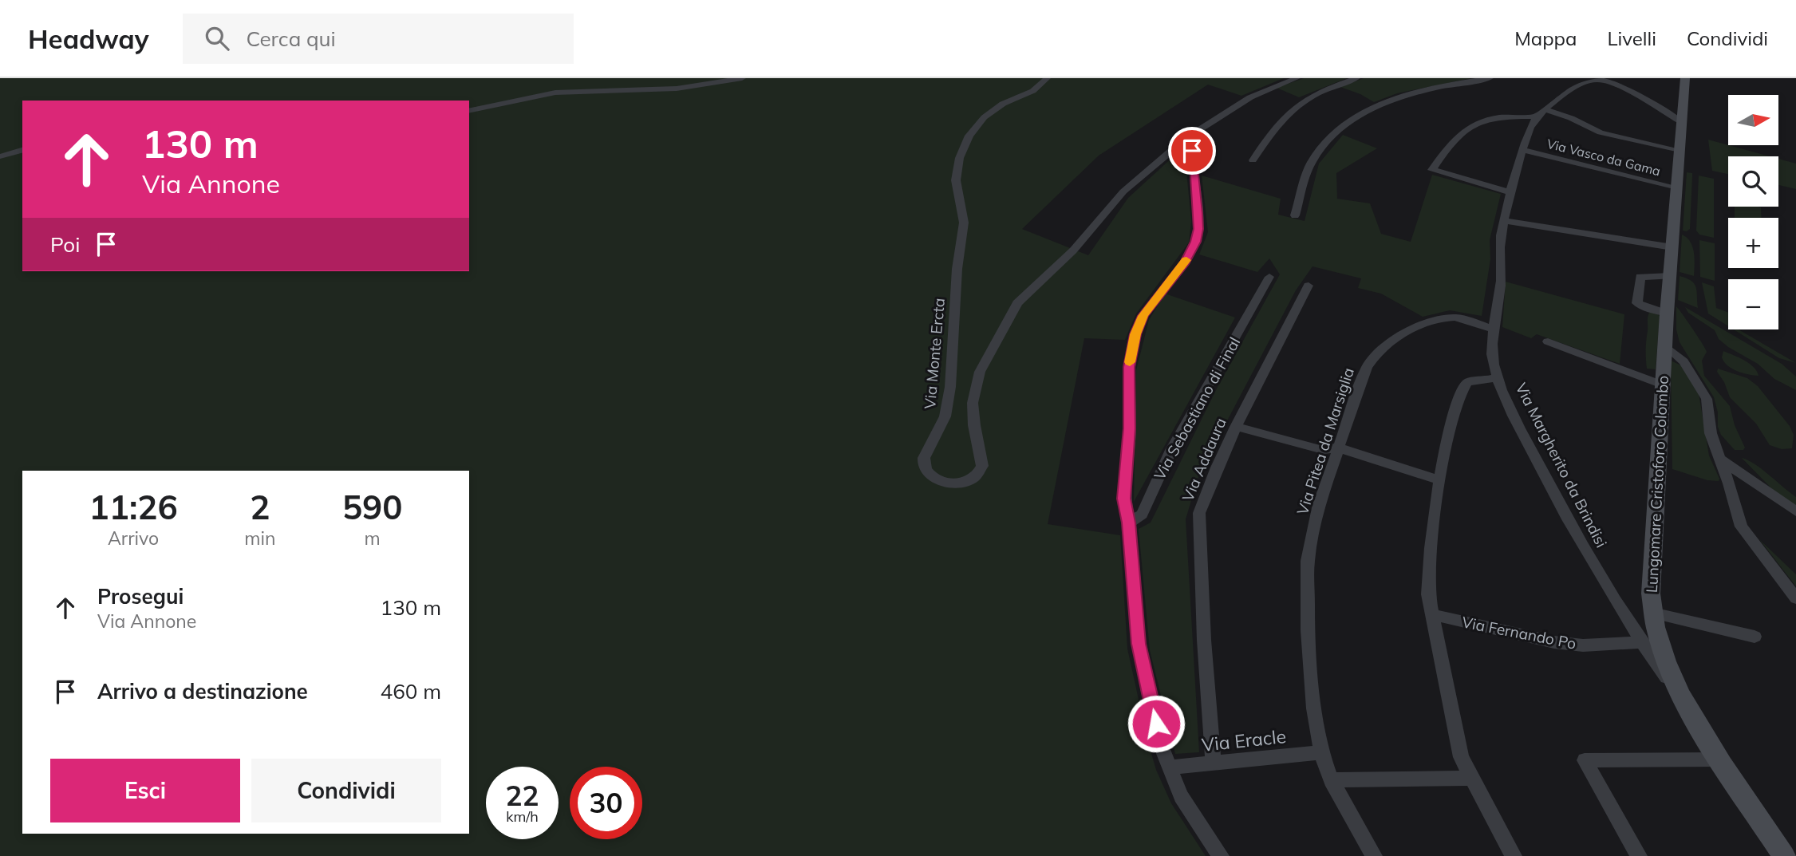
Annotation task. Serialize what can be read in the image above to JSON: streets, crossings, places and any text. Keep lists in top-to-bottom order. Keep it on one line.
{"streets":{"main road":["Lungomare Cristoforo Colombo"],"street":["Via Vasco da Gama","Via Monte Ercta","Via Sebastiano di Final","Via Pitea da Marsiglia","Via Addaura","Via Margherito da Brindisi","Via Fernando Po","Via Eracle"]},"crossings":[["Via Vasco da Gama","Via Margherito da Brindisi"],["Via Vasco da Gama","Lungomare Cristoforo Colombo"],["Via Pitea da Marsiglia","Via Margherito da Brindisi"],["Via Pitea da Marsiglia","Via Eracle"],["Via Addaura","Via Eracle"],["Via Margherito da Brindisi","Lungomare Cristoforo Colombo"],["Via Margherito da Brindisi","Via Fernando Po"]],"north":"right","page":{"header":"Headway","search":"Cerca qui","nav":["Mappa","Livelli","Condividi"],"map_buttons":["+","−"],"turn":["130 m","Via Annone"],"then":"Poi","eta":["11:26","Arrivo","2","min","590","m"],"list":[{"name":"Prosegui","note":"Via Annone","value":"130 m"},{"name":"Arrivo a destinazione","value":"460 m"}],"buttons":["Esci","Condividi"],"speed":"22 km/h","limit":"30"}}
